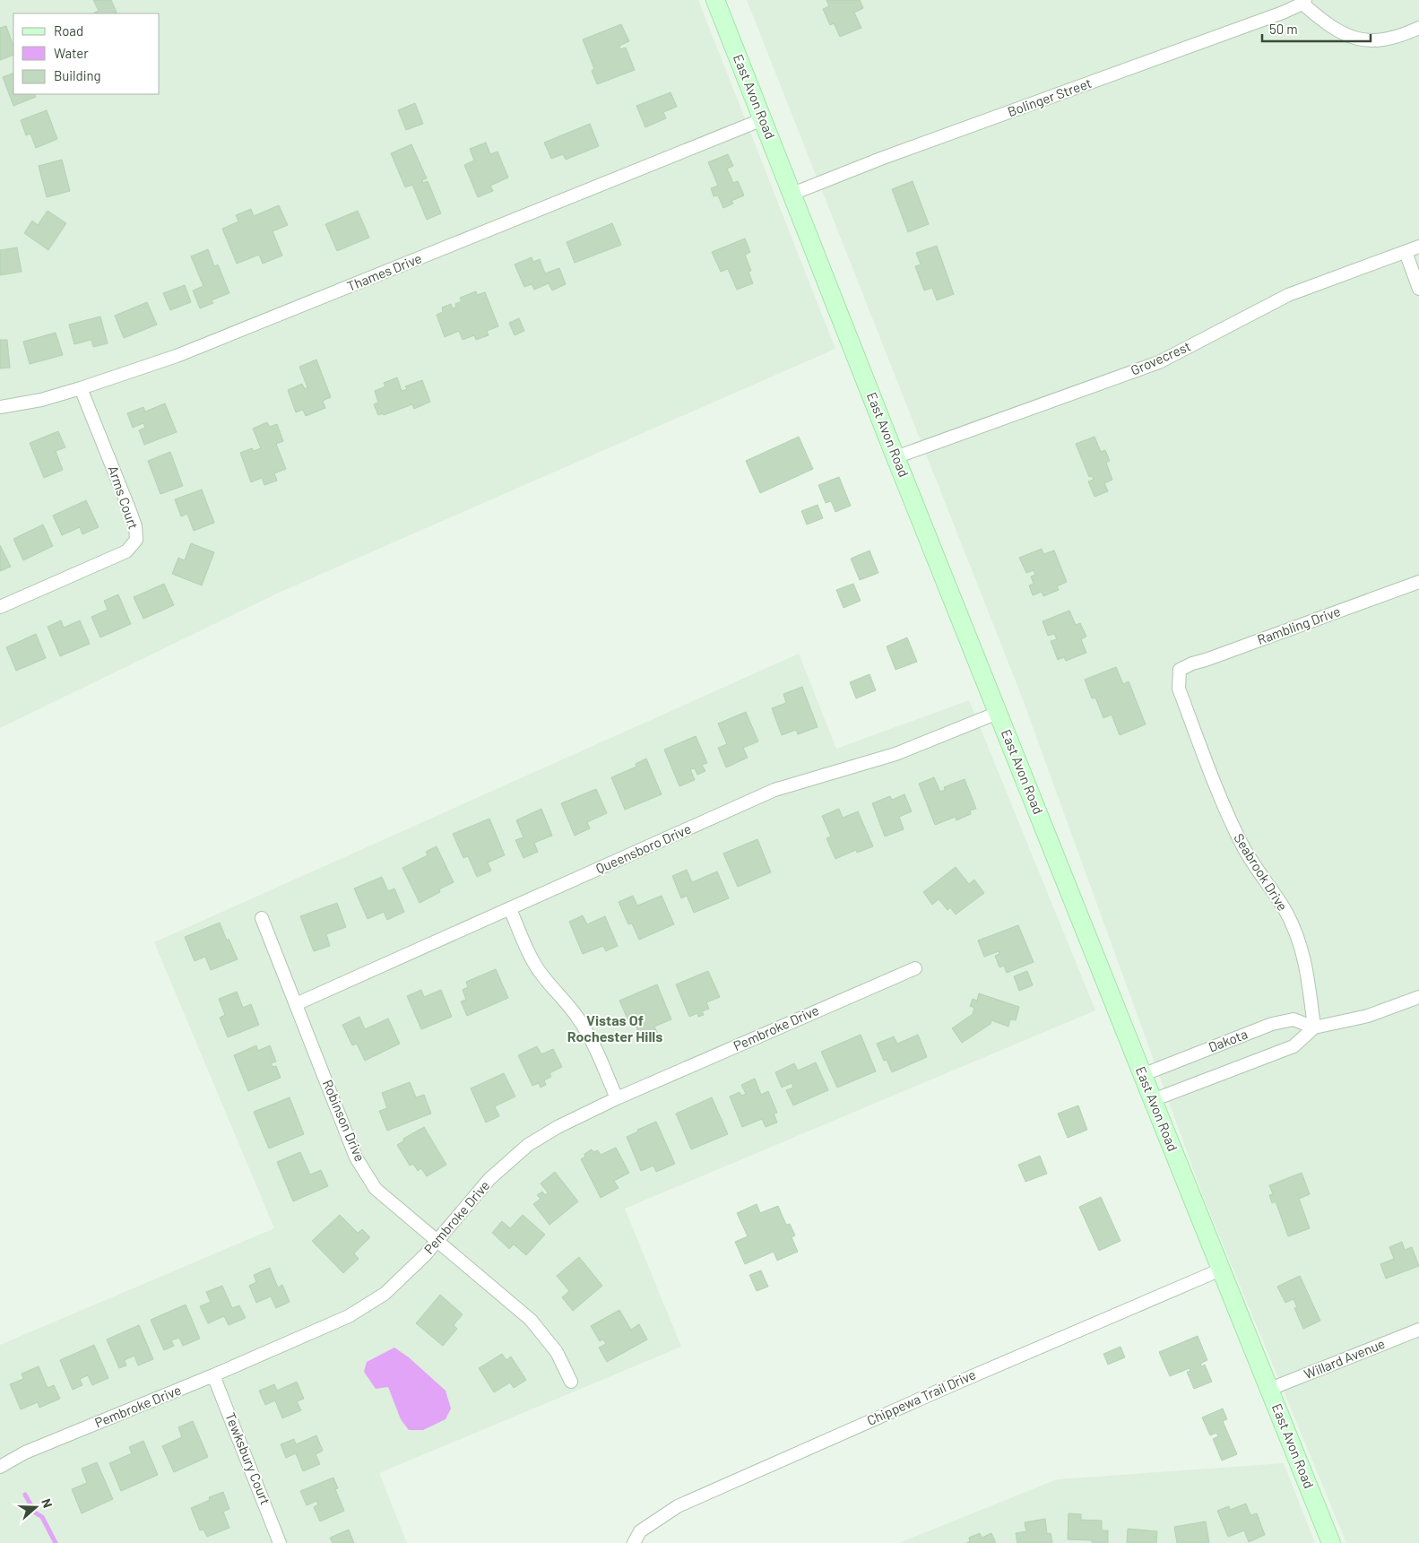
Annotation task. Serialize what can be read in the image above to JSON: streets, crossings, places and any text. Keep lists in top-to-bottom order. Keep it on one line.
{"streets":{"main road":["East Avon Road"],"street":["Bolinger Street","Thames Drive","Grovecrest","Arms Court","Rambling Drive","Queensboro Drive","Seabrook Drive","Pembroke Drive","Dakota","Robinson Drive","Willard Avenue","Chippewa Trail Drive","Tewksbury Court"]},"crossings":[["East Avon Road","Bolinger Street"],["East Avon Road","Thames Drive"],["East Avon Road","Grovecrest"],["East Avon Road","Queensboro Drive"],["East Avon Road","Dakota"],["East Avon Road","Willard Avenue"],["East Avon Road","Chippewa Trail Drive"],["Thames Drive","Arms Court"],["Rambling Drive","Seabrook Drive"],["Queensboro Drive","Robinson Drive"],["Seabrook Drive","Dakota"],["Pembroke Drive","Robinson Drive"],["Pembroke Drive","Tewksbury Court"]],"districts":["Vistas Of Rochester Hills"],"legend":["Road","Water","Building"],"scale_bar":"50 m","north":"right"}
